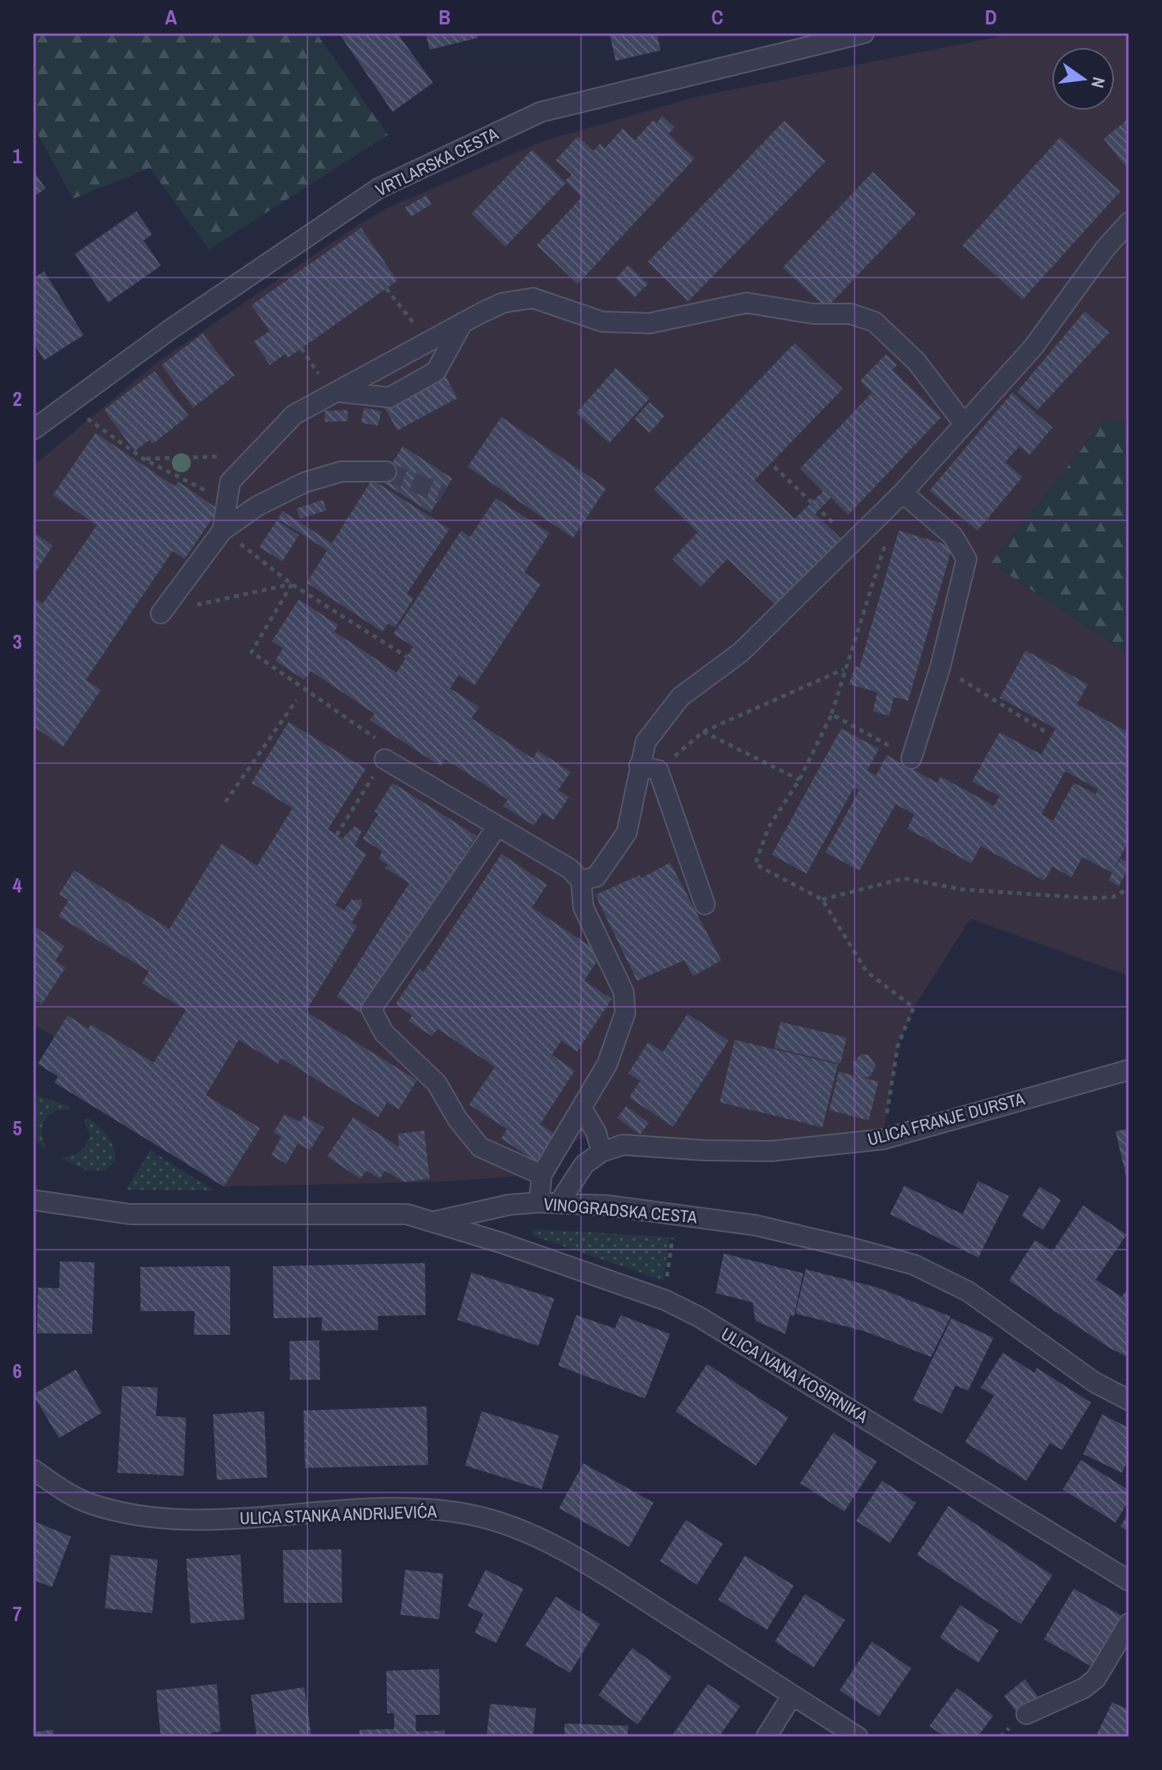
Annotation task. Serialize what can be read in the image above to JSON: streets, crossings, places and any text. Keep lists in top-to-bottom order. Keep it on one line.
{"streets":{"street":["VRTLARSKA CESTA","ULICA FRANJE DURSTA","VINOGRADSKA CESTA","ULICA IVANA KOSIRNIKA","ULICA STANKA ANDRIJEVIĆA"]},"crossings":[["VINOGRADSKA CESTA","ULICA IVANA KOSIRNIKA"]],"north":"right","grid":{"columns":["A","B","C","D"],"rows":["1","2","3","4","5","6","7"]}}
